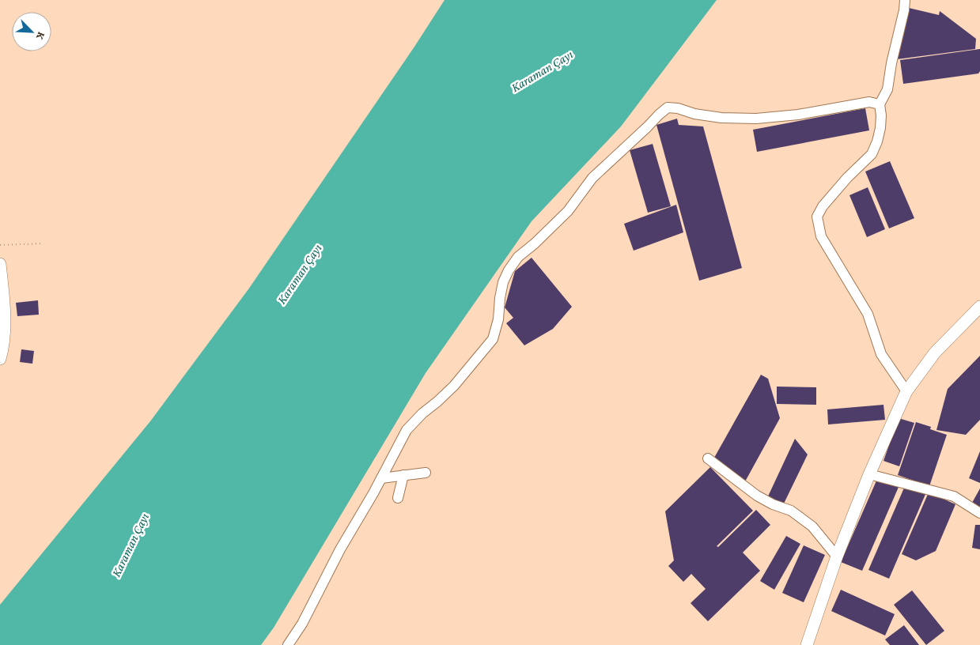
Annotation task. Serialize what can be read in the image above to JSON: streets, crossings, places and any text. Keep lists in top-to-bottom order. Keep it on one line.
{"water":["Karaman Çayı"],"north":"bottom right"}
